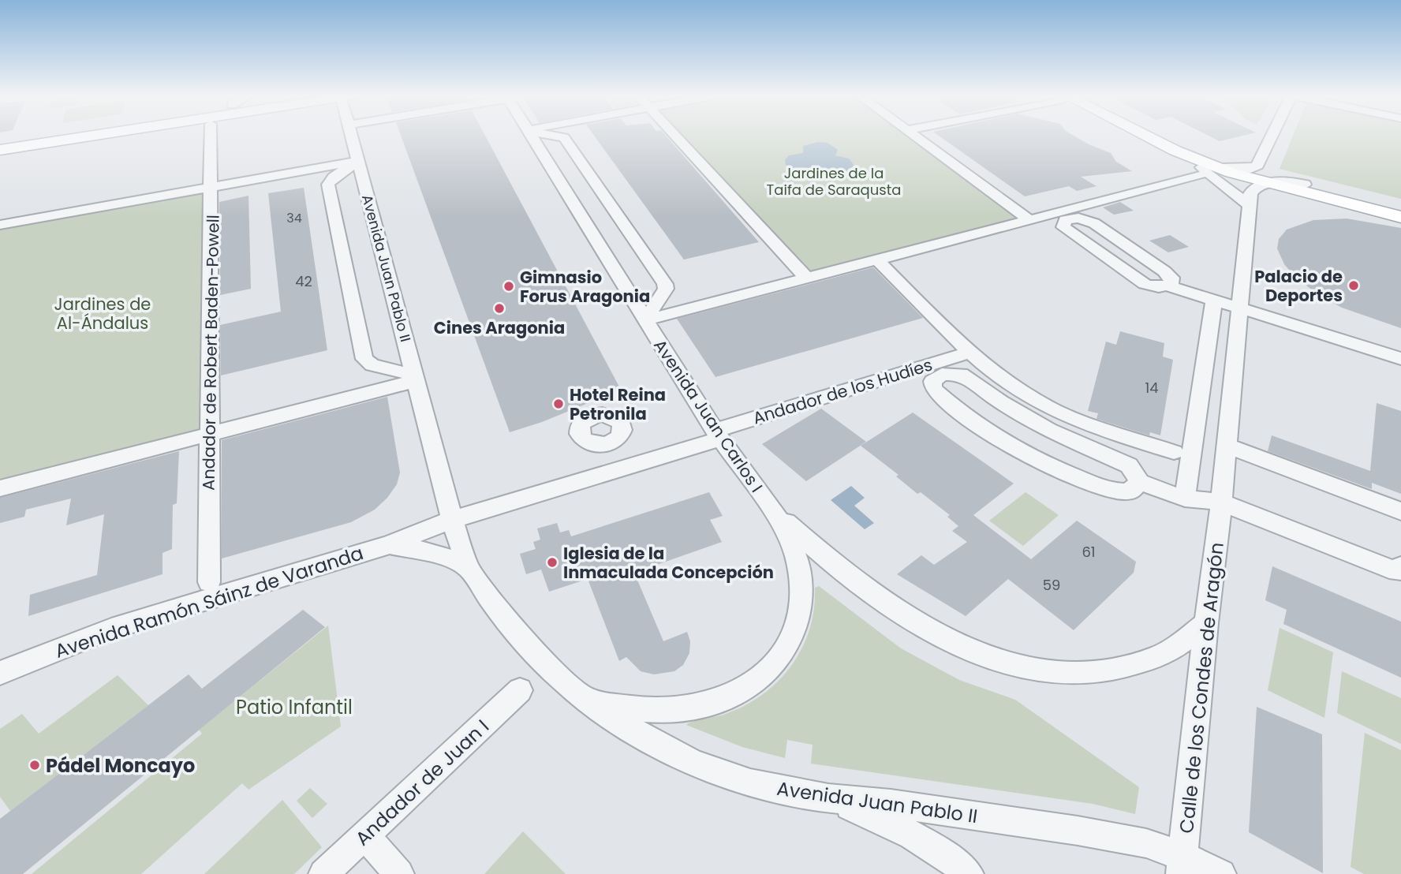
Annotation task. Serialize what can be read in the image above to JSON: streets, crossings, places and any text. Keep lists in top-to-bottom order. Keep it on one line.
{"streets":{"street":["Avenida Juan Pablo II","Andador de Robert Baden-Powell","Andador de los Hudíes","Avenida Juan Carlos I","Avenida Ramón Sáinz de Varanda","Calle de los Condes de Aragón","Andador de Juan I"]},"crossings":[["Avenida Juan Pablo II","Avenida Juan Carlos I"],["Avenida Juan Pablo II","Avenida Ramón Sáinz de Varanda"],["Avenida Juan Pablo II","Calle de los Condes de Aragón"],["Andador de los Hudíes","Avenida Juan Carlos I"],["Andador de los Hudíes","Avenida Ramón Sáinz de Varanda"],["Avenida Juan Carlos I","Avenida Ramón Sáinz de Varanda"],["Avenida Juan Carlos I","Calle de los Condes de Aragón"]],"parks":["Jardines de la Taifa de Saraqusta","Jardines de Al-Ándalus","Patio Infantil"],"places":["Palacio de Deportes","Gimnasio Forus Aragonia","Cines Aragonia","Hotel Reina Petronila","Iglesia de la Inmaculada Concepción","Pádel Moncayo"],"house_numbers":["34","42","14","61","59"]}
